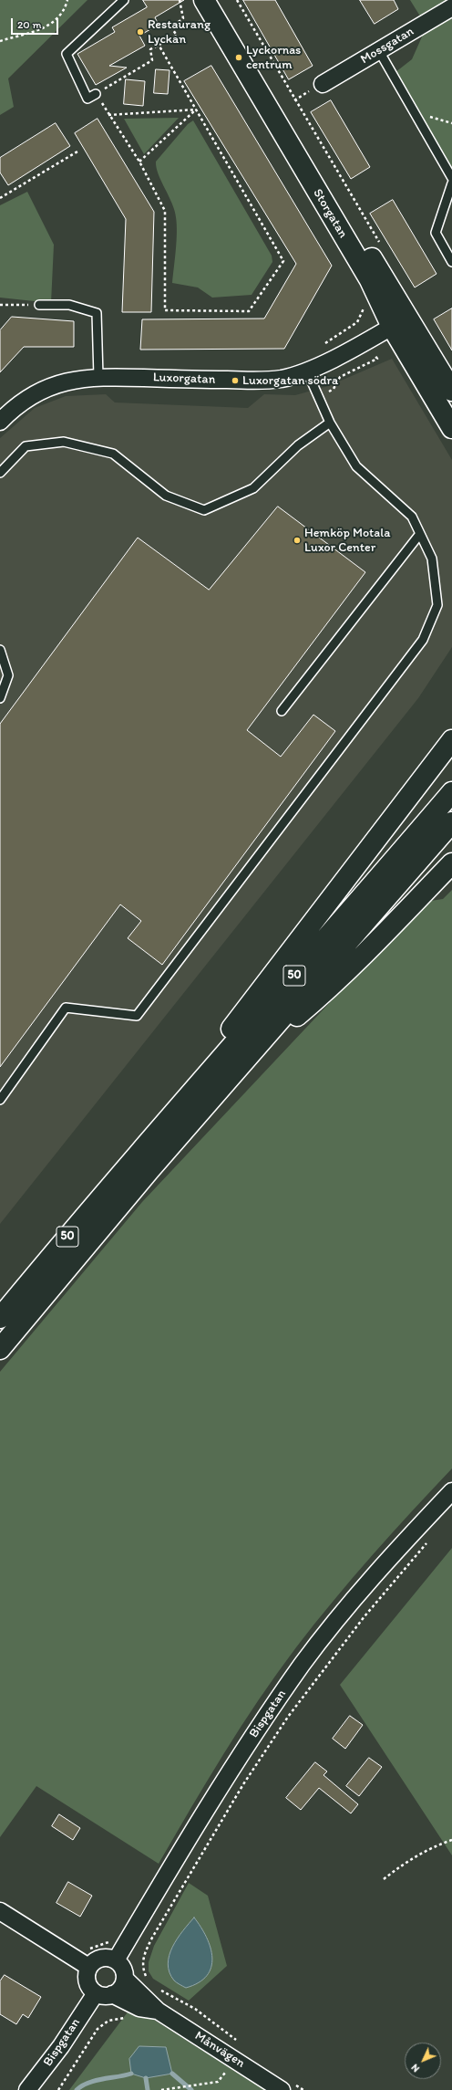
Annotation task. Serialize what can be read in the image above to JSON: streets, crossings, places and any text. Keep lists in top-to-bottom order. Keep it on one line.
{"streets":{"main road":["Storgatan","50"],"street":["Mossgatan","Luxorgatan","Bispgatan","Månvägen"]},"crossings":[["Storgatan","Luxorgatan"],["Bispgatan","Månvägen"]],"places":["Restaurang Lyckan","Lyckornas centrum","Luxorgatan södra","Hemköp Motala Luxor Center"],"scale_bar":"20 m","north":"bottom left"}
